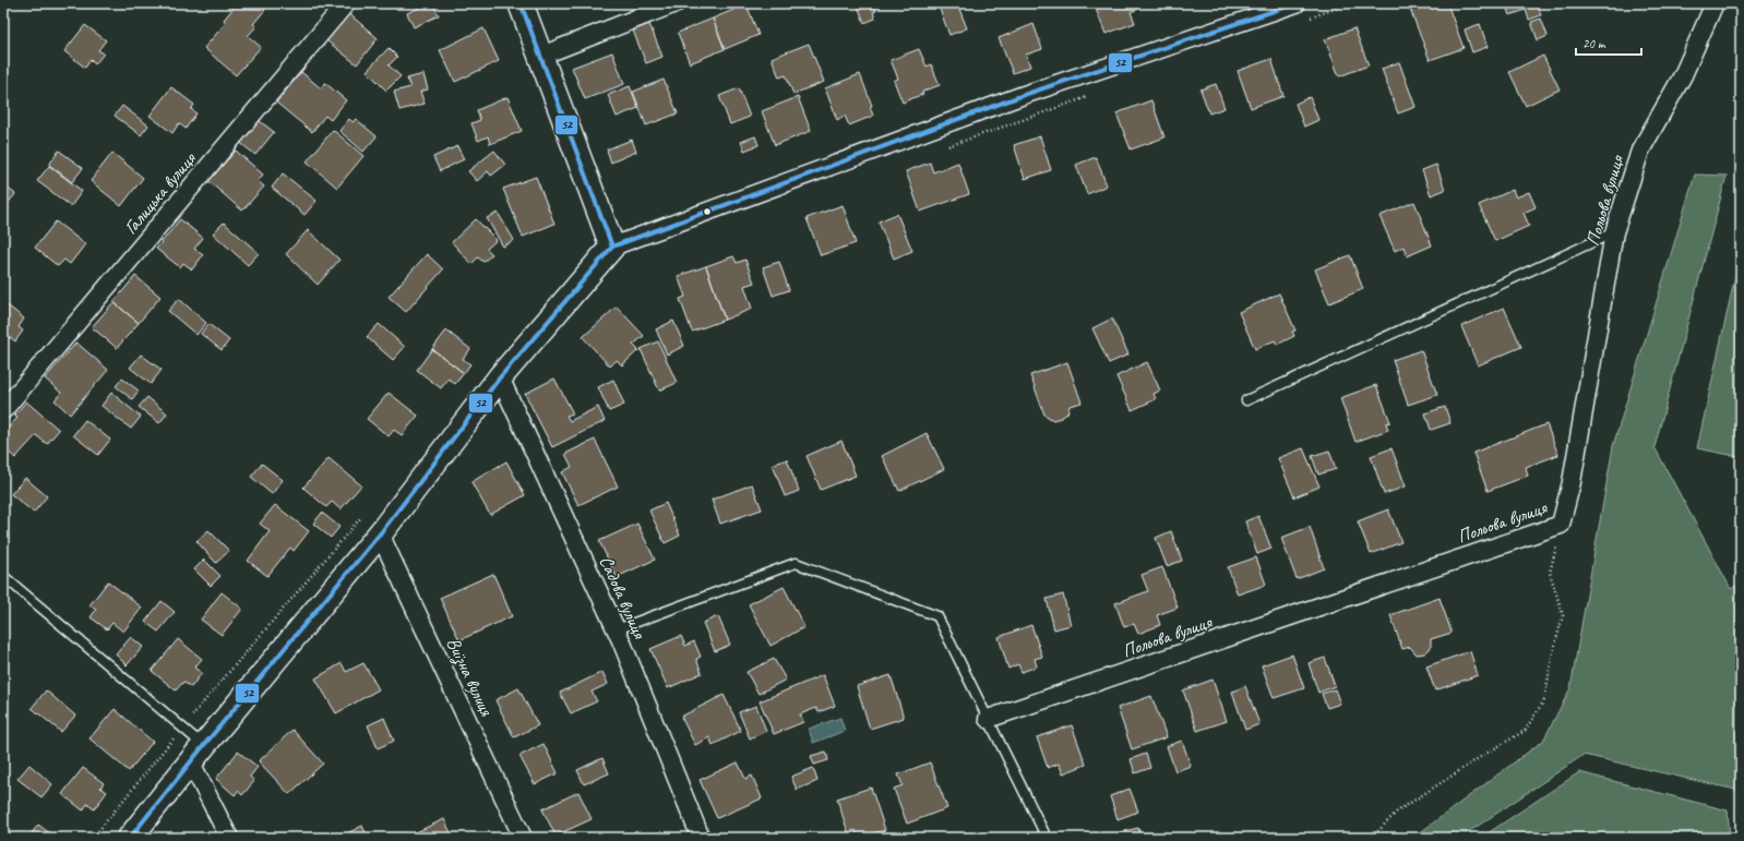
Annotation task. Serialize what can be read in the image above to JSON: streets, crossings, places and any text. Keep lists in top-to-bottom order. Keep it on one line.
{"streets":{"street":["Галицька вулиця","Польова вулиця","Садова вулиця","Виїзна вулиця"]},"lines":["transit line 52"],"scale_bar":"20 m"}
